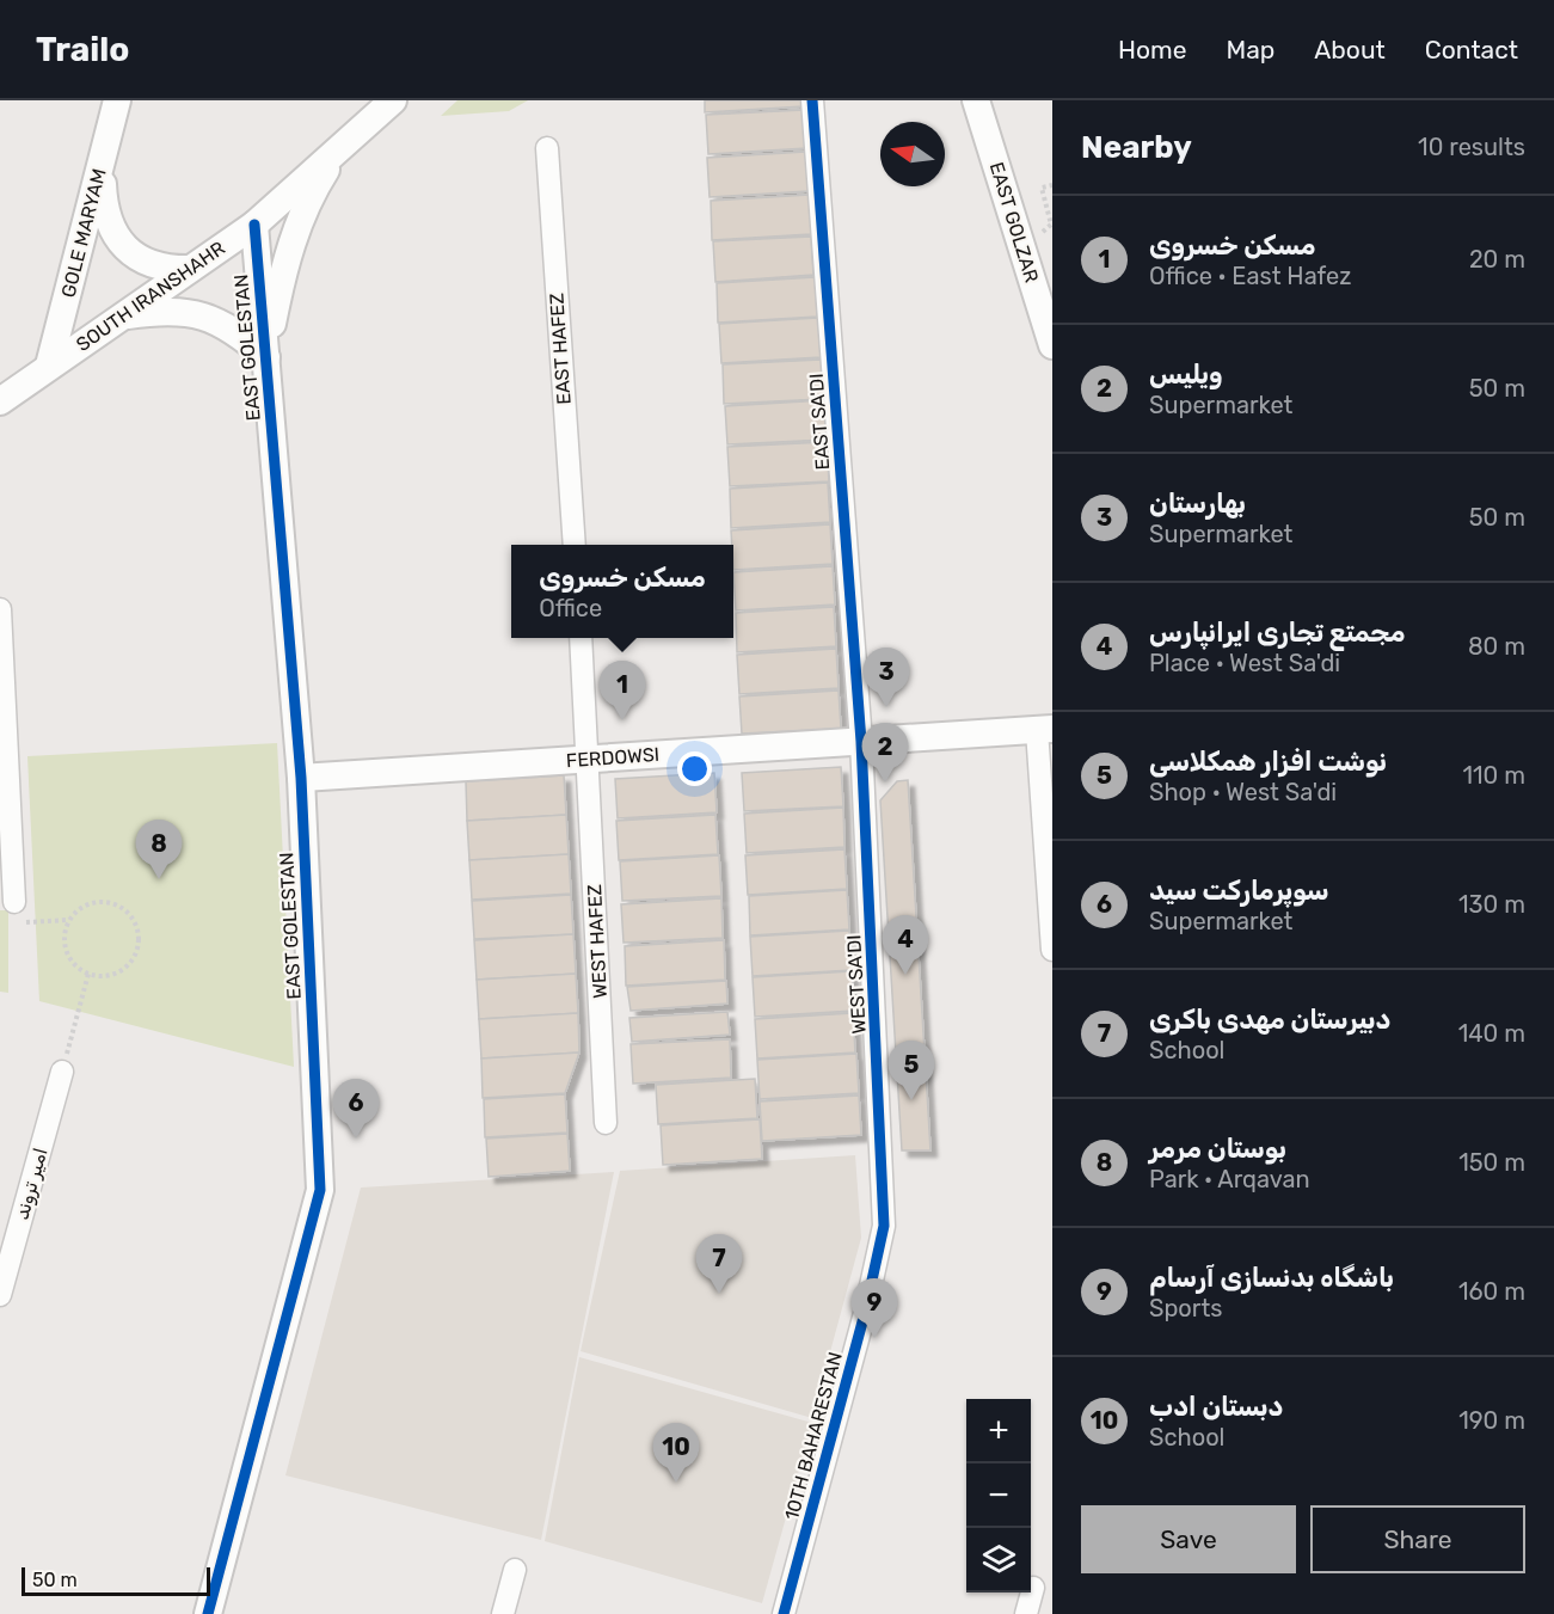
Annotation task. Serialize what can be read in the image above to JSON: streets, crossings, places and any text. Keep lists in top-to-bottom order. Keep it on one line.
{"streets":{"street":["EAST GOLZAR","GOLE MARYAM","SOUTH IRANSHAHR","EAST GOLESTAN","EAST HAFEZ","EAST SA'DI","FERDOWSI","WEST HAFEZ","WEST SA'DI","امیر تروند","10TH BAHARESTAN"]},"crossings":[["GOLE MARYAM","SOUTH IRANSHAHR"],["SOUTH IRANSHAHR","EAST GOLESTAN"],["EAST GOLESTAN","FERDOWSI"],["EAST SA'DI","FERDOWSI"],["EAST SA'DI","WEST SA'DI"],["FERDOWSI","WEST HAFEZ"],["FERDOWSI","WEST SA'DI"],["WEST SA'DI","10TH BAHARESTAN"]],"scale_bar":"50 m","north":"left","page":{"header":"Trailo","nav":["Home","Map","About","Contact"],"heading":["Nearby","10 results"],"list":[{"mark":"1","name":"مسکن خسروی","note":"Office · East Hafez","value":"20 m"},{"mark":"2","name":"ویلیس","note":"Supermarket","value":"50 m"},{"mark":"3","name":"بهارستان","note":"Supermarket","value":"50 m"},{"mark":"4","name":"مجمتع تجاری ایرانپارس","note":"Place · West Sa'di","value":"80 m"},{"mark":"5","name":"نوشت افزار همکلاسی","note":"Shop · West Sa'di","value":"110 m"},{"mark":"6","name":"سوپرمارکت سید","note":"Supermarket","value":"130 m"},{"mark":"7","name":"دبیرستان مهدی باکری","note":"School","value":"140 m"},{"mark":"8","name":"بوستان مرمر","note":"Park · Arqavan","value":"150 m"},{"mark":"9","name":"باشگاه بدنسازی آرسام","note":"Sports","value":"160 m"},{"mark":"10","name":"دبستان ادب","note":"School","value":"190 m"}],"popup":["مسکن خسروی","Office"],"pins":["3","1","2","8","4","5","6","7","9","10"],"map_buttons":["+","−"],"buttons":["Save","Share"],"scale":"50 m"}}
